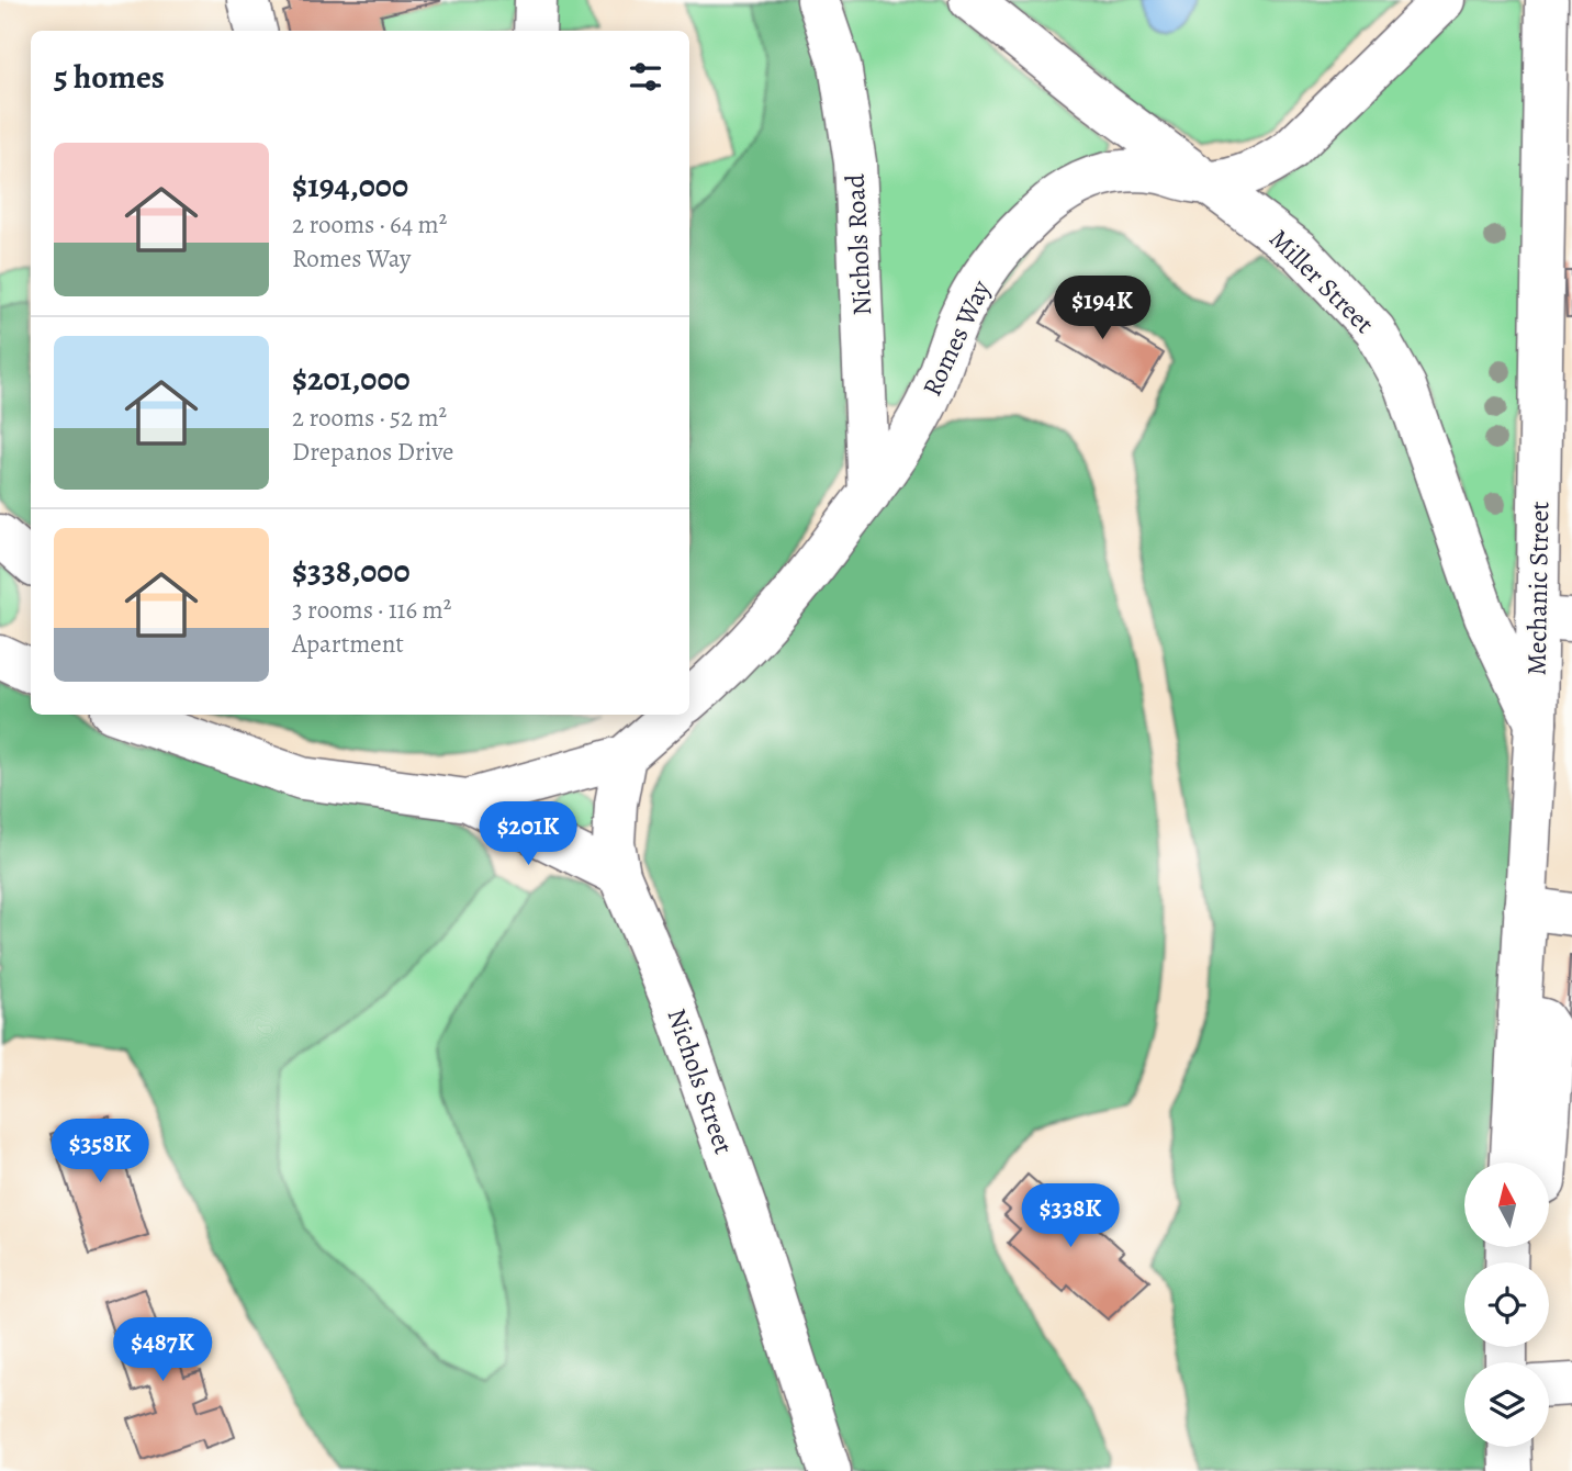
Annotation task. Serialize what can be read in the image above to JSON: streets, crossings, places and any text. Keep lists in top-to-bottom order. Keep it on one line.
{"streets":{"street":["Nichols Road","Miller Street","Romes Way","Mechanic Street","Nichols Street"]},"crossings":[["Nichols Road","Romes Way"],["Miller Street","Romes Way"],["Miller Street","Mechanic Street"]],"north":"top","page":{"heading":"5 homes","list":[{"name":"$194,000","note":"2 rooms · 64 m² · Romes Way"},{"name":"$201,000","note":"2 rooms · 52 m² · Drepanos Drive"},{"name":"$338,000","note":"3 rooms · 116 m² · Apartment"}],"price":["$194K","$201K","$358K","$338K","$487K"]}}
